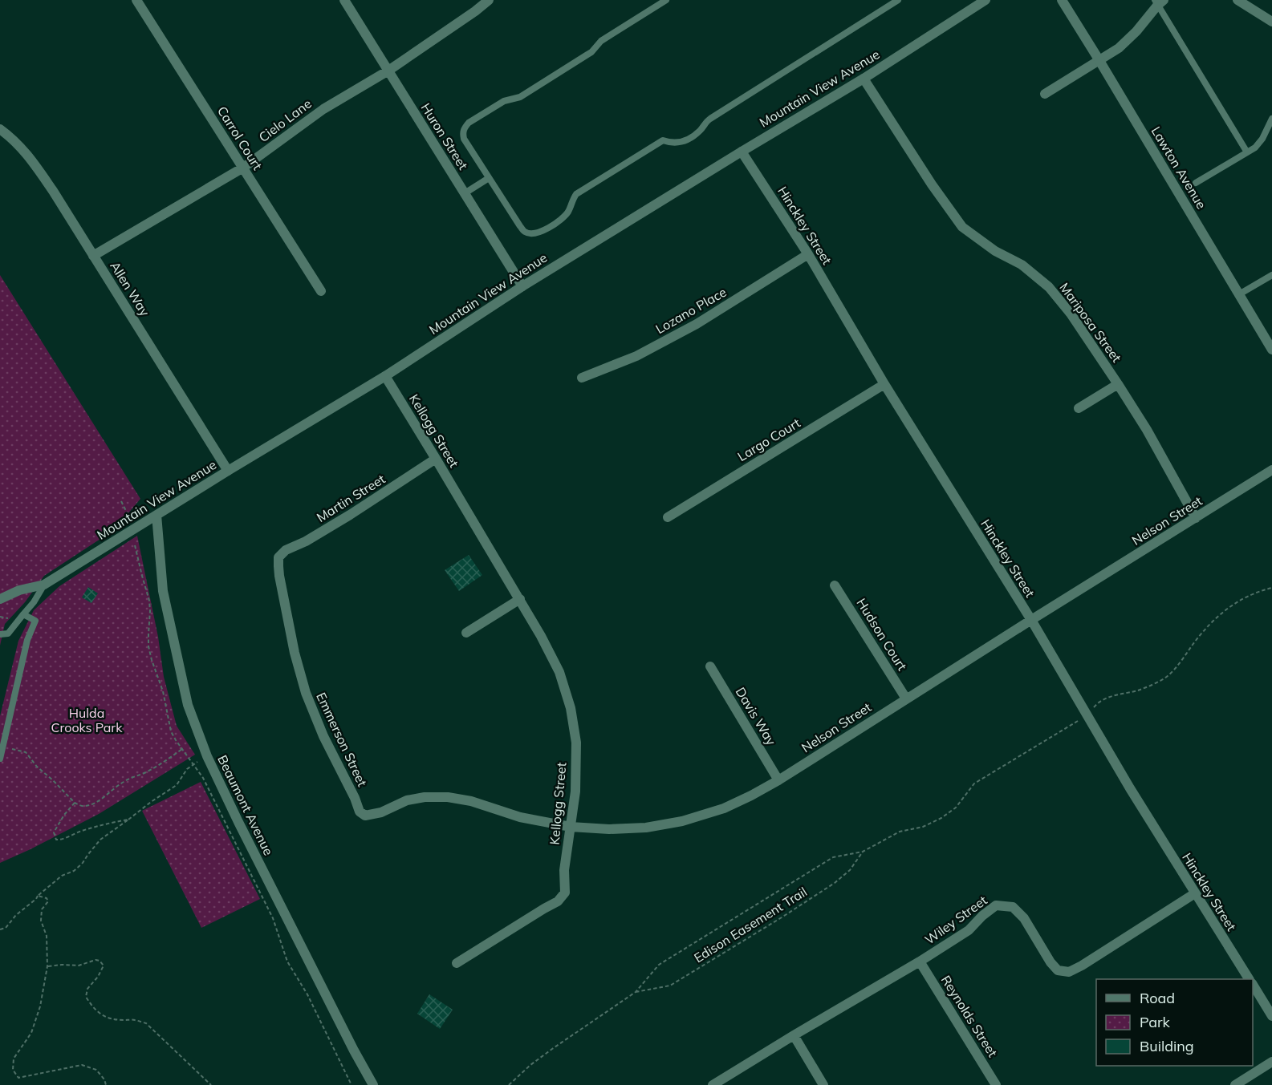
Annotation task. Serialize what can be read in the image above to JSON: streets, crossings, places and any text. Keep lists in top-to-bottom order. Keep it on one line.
{"streets":{"street":["Mountain View Avenue","Cielo Lane","Huron Street","Carrol Court","Lawton Avenue","Hinckley Street","Allen Way","Lozano Place","Mariposa Street","Kellogg Street","Largo Court","Martin Street","Nelson Street","Hudson Court","Davis Way","Emmerson Street","Beaumont Avenue","Wiley Street","Reynolds Street"],"path":["Edison Easement Trail"]},"crossings":[["Mountain View Avenue","Huron Street"],["Mountain View Avenue","Hinckley Street"],["Mountain View Avenue","Allen Way"],["Mountain View Avenue","Mariposa Street"],["Mountain View Avenue","Kellogg Street"],["Mountain View Avenue","Beaumont Avenue"],["Cielo Lane","Huron Street"],["Cielo Lane","Carrol Court"],["Cielo Lane","Allen Way"],["Hinckley Street","Lozano Place"],["Hinckley Street","Largo Court"],["Hinckley Street","Nelson Street"],["Hinckley Street","Wiley Street"],["Hinckley Street","Edison Easement Trail"],["Mariposa Street","Nelson Street"],["Kellogg Street","Martin Street"],["Kellogg Street","Nelson Street"],["Martin Street","Emmerson Street"],["Nelson Street","Hudson Court"],["Nelson Street","Davis Way"],["Nelson Street","Emmerson Street"],["Wiley Street","Reynolds Street"]],"parks":["Hulda Crooks Park"],"legend":["Road","Park","Building"]}
